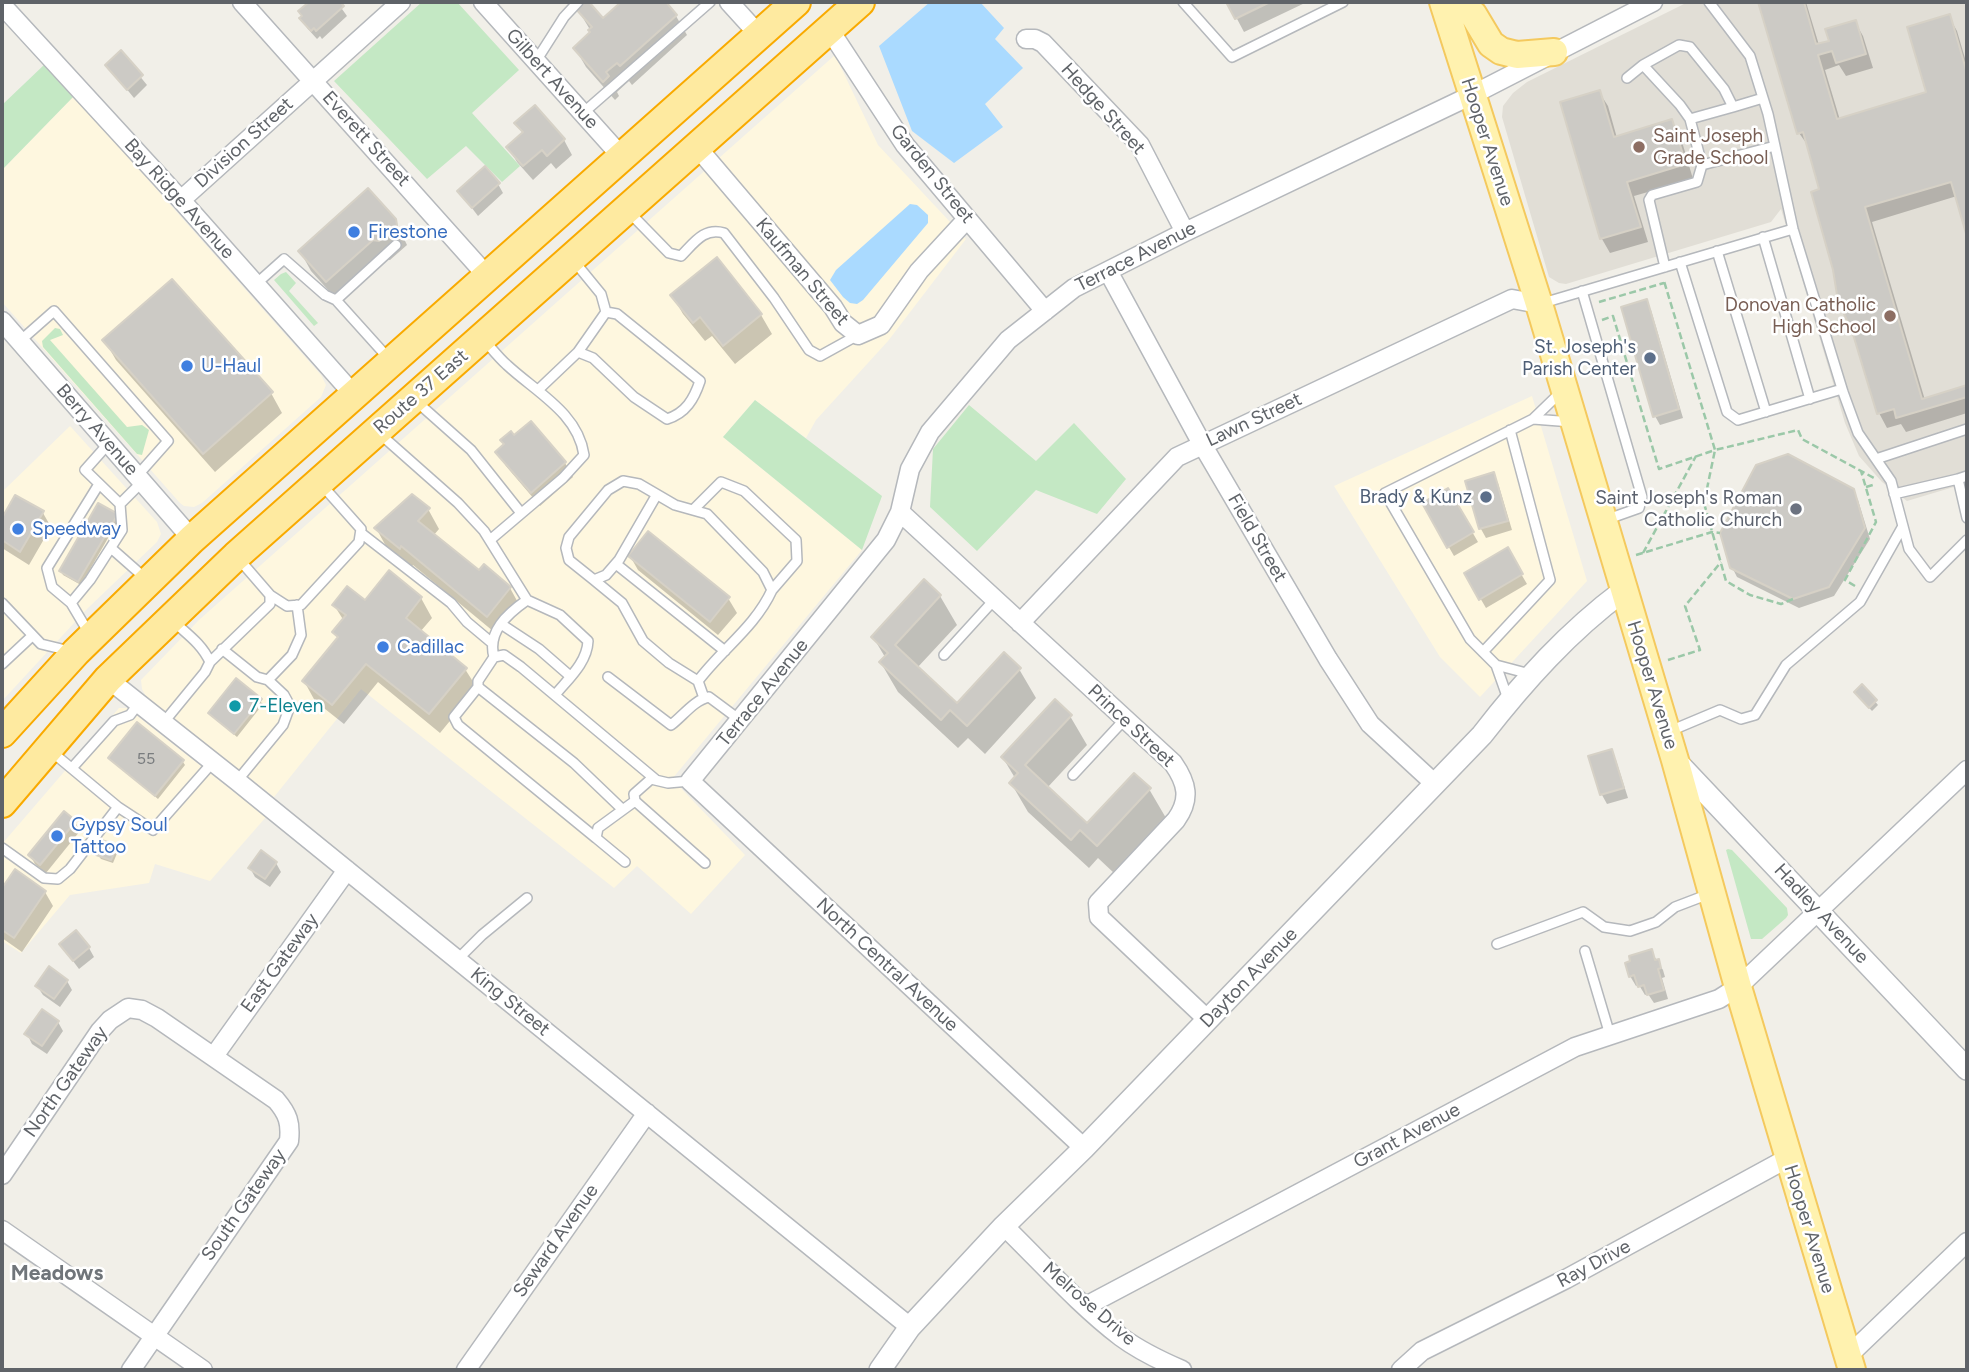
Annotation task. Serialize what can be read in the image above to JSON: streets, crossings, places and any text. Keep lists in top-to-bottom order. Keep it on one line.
{"streets":{"highway":["Route 37 East"],"main road":["Hooper Avenue"],"street":["Gilbert Avenue","Hedge Street","Everett Street","Division Street","Garden Street","Bay Ridge Avenue","Terrace Avenue","Kaufman Street","Lawn Street","Berry Avenue","Field Street","Prince Street","Hadley Avenue","East Gateway","North Central Avenue","Dayton Avenue","King Street","North Gateway","Grant Avenue","South Gateway","Seward Avenue","Ray Drive","Melrose Drive"]},"crossings":[["Hedge Street","Terrace Avenue"],["Everett Street","Division Street"],["Hooper Avenue","Terrace Avenue"],["Hooper Avenue","Lawn Street"],["Hooper Avenue","Hadley Avenue"],["Hooper Avenue","Dayton Avenue"],["Hooper Avenue","Grant Avenue"],["Hooper Avenue","Ray Drive"],["Division Street","Bay Ridge Avenue"],["Garden Street","Terrace Avenue"],["Garden Street","Kaufman Street"],["Garden Street","Route 37 East"],["Terrace Avenue","Field Street"],["Terrace Avenue","Prince Street"],["Terrace Avenue","North Central Avenue"],["Kaufman Street","Route 37 East"],["Route 37 East","King Street"],["Lawn Street","Field Street"],["Lawn Street","Prince Street"],["Field Street","Dayton Avenue"],["Prince Street","Dayton Avenue"],["Hadley Avenue","Grant Avenue"],["East Gateway","King Street"],["East Gateway","North Gateway"],["East Gateway","South Gateway"],["North Central Avenue","Dayton Avenue"],["Dayton Avenue","King Street"],["Dayton Avenue","Melrose Drive"],["King Street","Seward Avenue"],["North Gateway","South Gateway"],["Grant Avenue","Melrose Drive"]],"districts":["Meadows"],"places":["Saint Joseph Grade School","Firestone","Donovan Catholic High School","St. Joseph's Parish Center","U-Haul","Brady & Kunz","Saint Joseph's Roman Catholic Church","Speedway","Cadillac","7-Eleven","Gypsy Soul Tattoo"],"house_numbers":["55"]}
